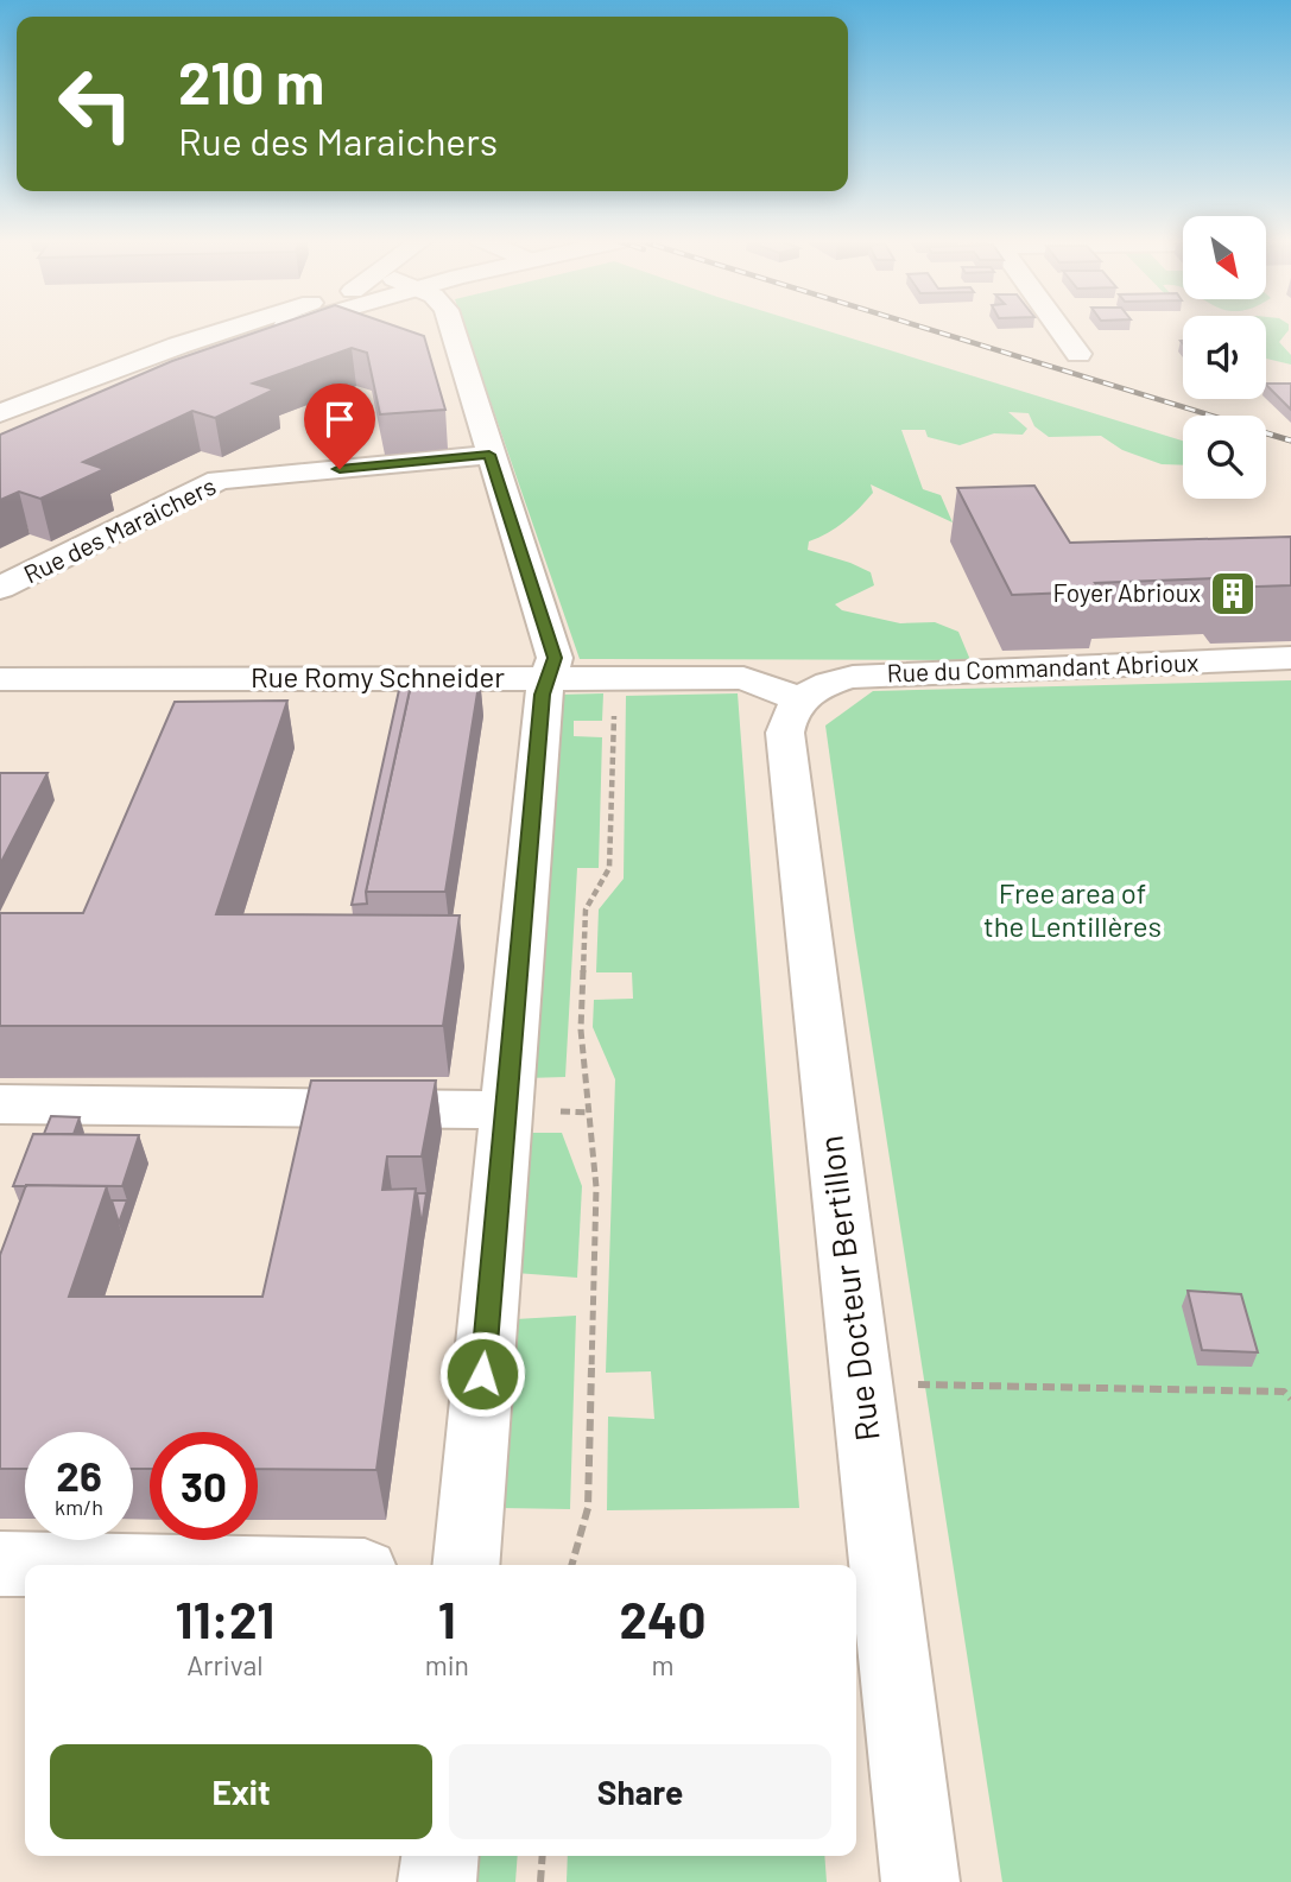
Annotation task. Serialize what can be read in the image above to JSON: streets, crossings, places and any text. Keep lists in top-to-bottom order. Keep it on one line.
{"streets":{"street":["Rue des Maraichers","Rue du Commandant Abrioux","Rue Romy Schneider","Rue Docteur Bertillon"]},"crossings":[["Rue du Commandant Abrioux","Rue Romy Schneider"],["Rue du Commandant Abrioux","Rue Docteur Bertillon"],["Rue Romy Schneider","Rue Docteur Bertillon"]],"parks":["Free area of the Lentillères"],"places":{"building":["Foyer Abrioux"]},"north":"bottom right","page":{"turn":["210 m","Rue des Maraichers"],"speed":"26 km/h","limit":"30","eta":["11:21","Arrival","1","min","240","m"],"buttons":["Exit","Share"]}}
